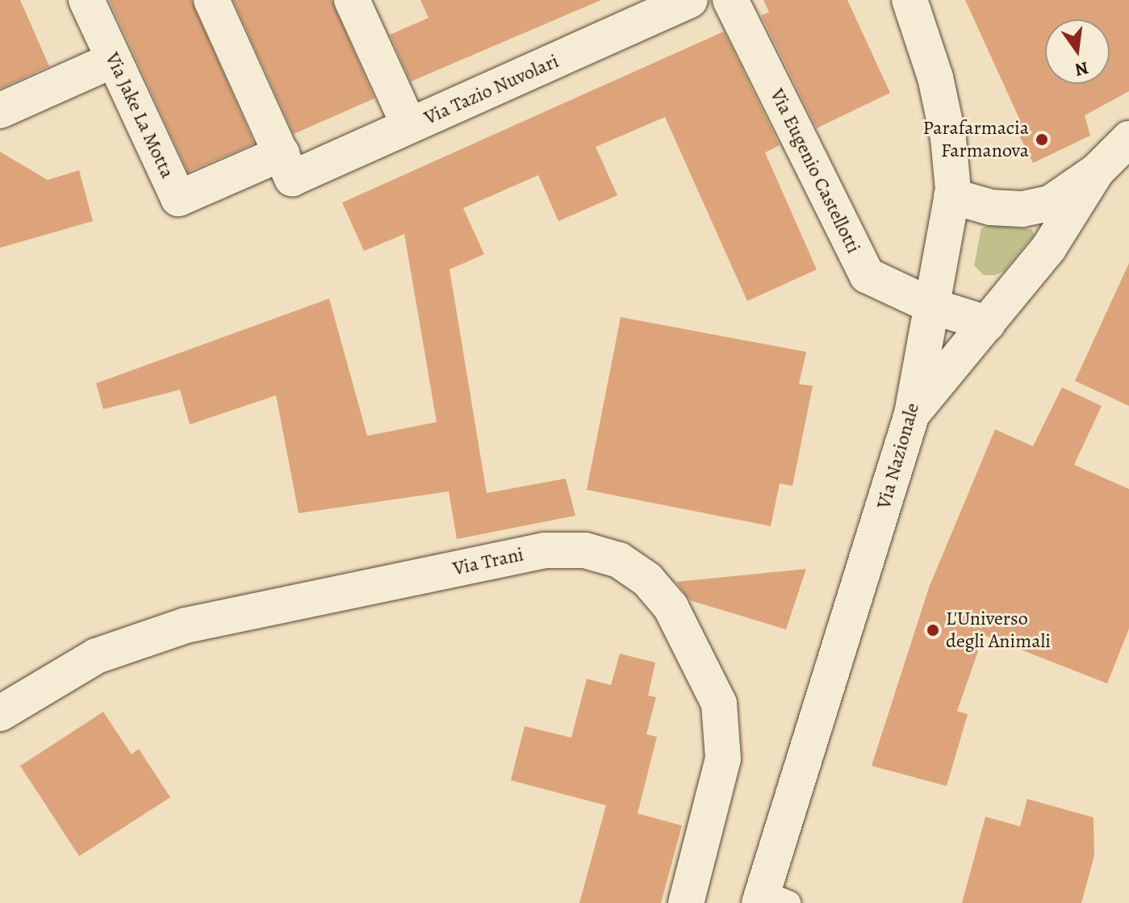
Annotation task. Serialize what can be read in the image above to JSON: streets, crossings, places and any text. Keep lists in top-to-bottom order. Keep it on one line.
{"streets":{"street":["Via Tazio Nuvolari","Via Jake La Motta","Via Eugenio Castellotti","Via Nazionale","Via Trani"]},"crossings":[["Via Tazio Nuvolari","Via Jake La Motta"],["Via Eugenio Castellotti","Via Nazionale"]],"places":["Parafarmacia Farmanova","L'Universo degli Animali"],"north":"bottom"}
